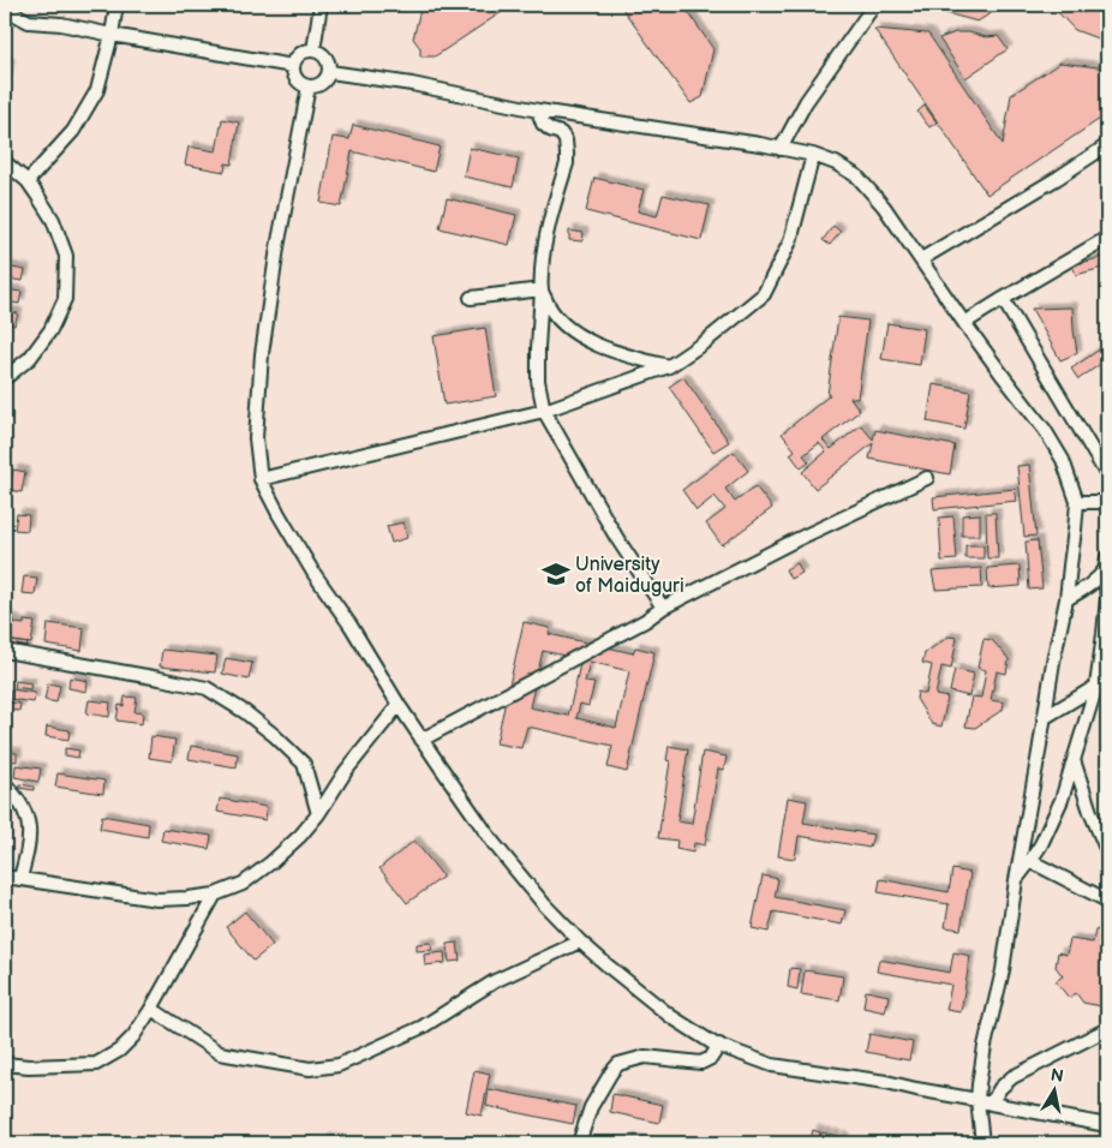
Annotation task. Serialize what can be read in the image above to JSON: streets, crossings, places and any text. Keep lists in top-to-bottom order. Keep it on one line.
{"places":{"school or university":["University of Maiduguri"]},"north":"top"}
